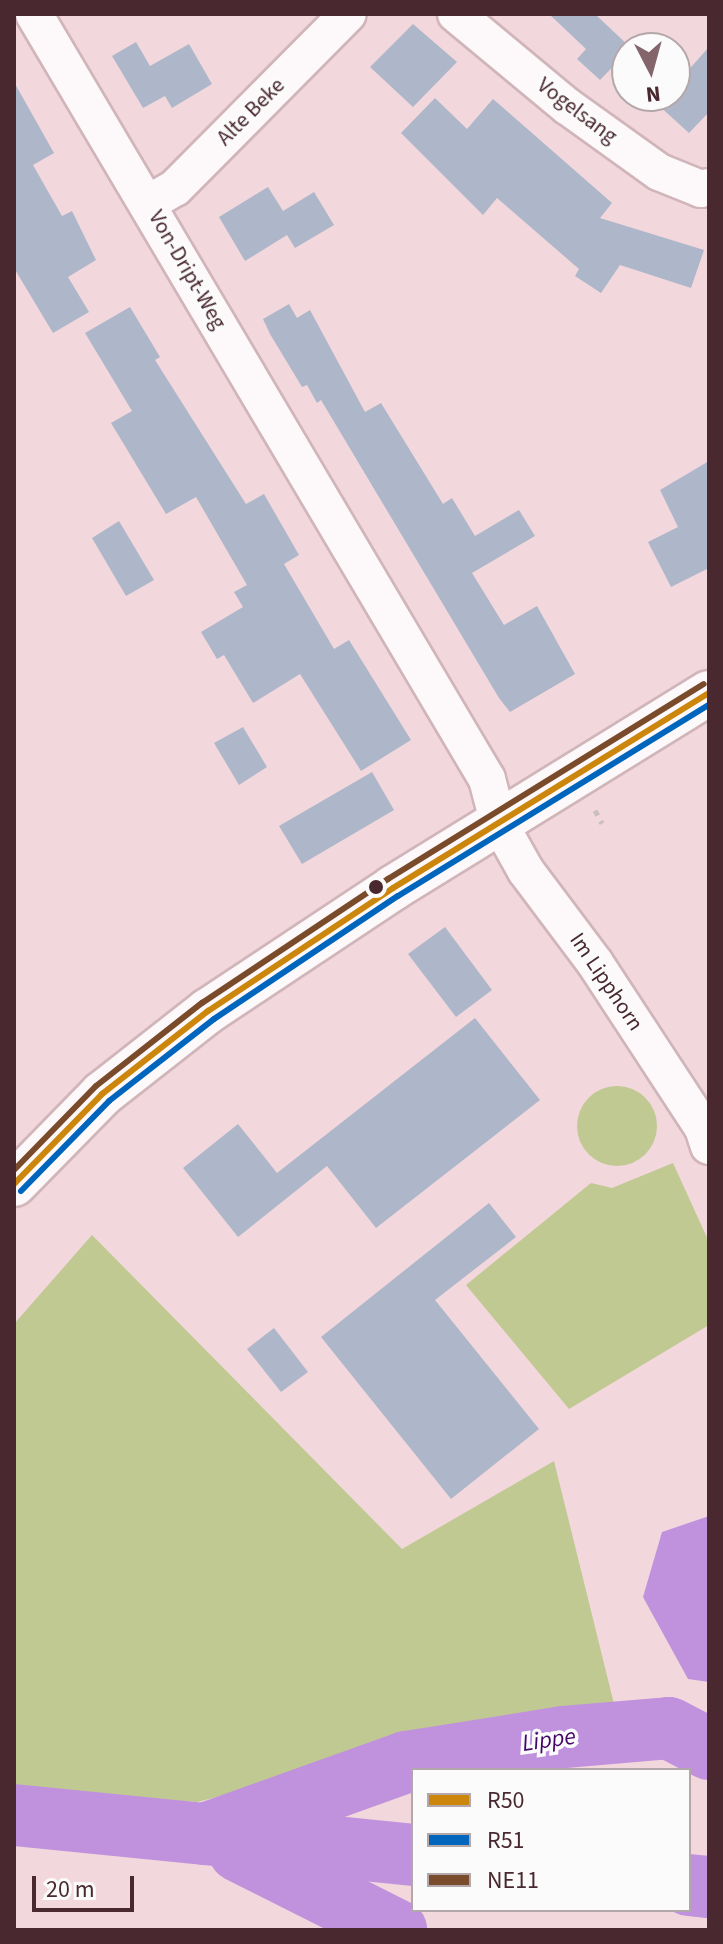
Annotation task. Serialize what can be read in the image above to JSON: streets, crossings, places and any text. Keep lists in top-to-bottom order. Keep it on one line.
{"streets":{"street":["Vogelsang","Alte Beke","Von-Dript-Weg","Im Lipphorn"]},"crossings":[["Alte Beke","Von-Dript-Weg"],["Von-Dript-Weg","Im Lipphorn"]],"water":["Lippe"],"lines":["transit line NE11","transit line R50","transit line R51"],"legend":["R50","R51","NE11"],"scale_bar":"20 m","north":"bottom"}
